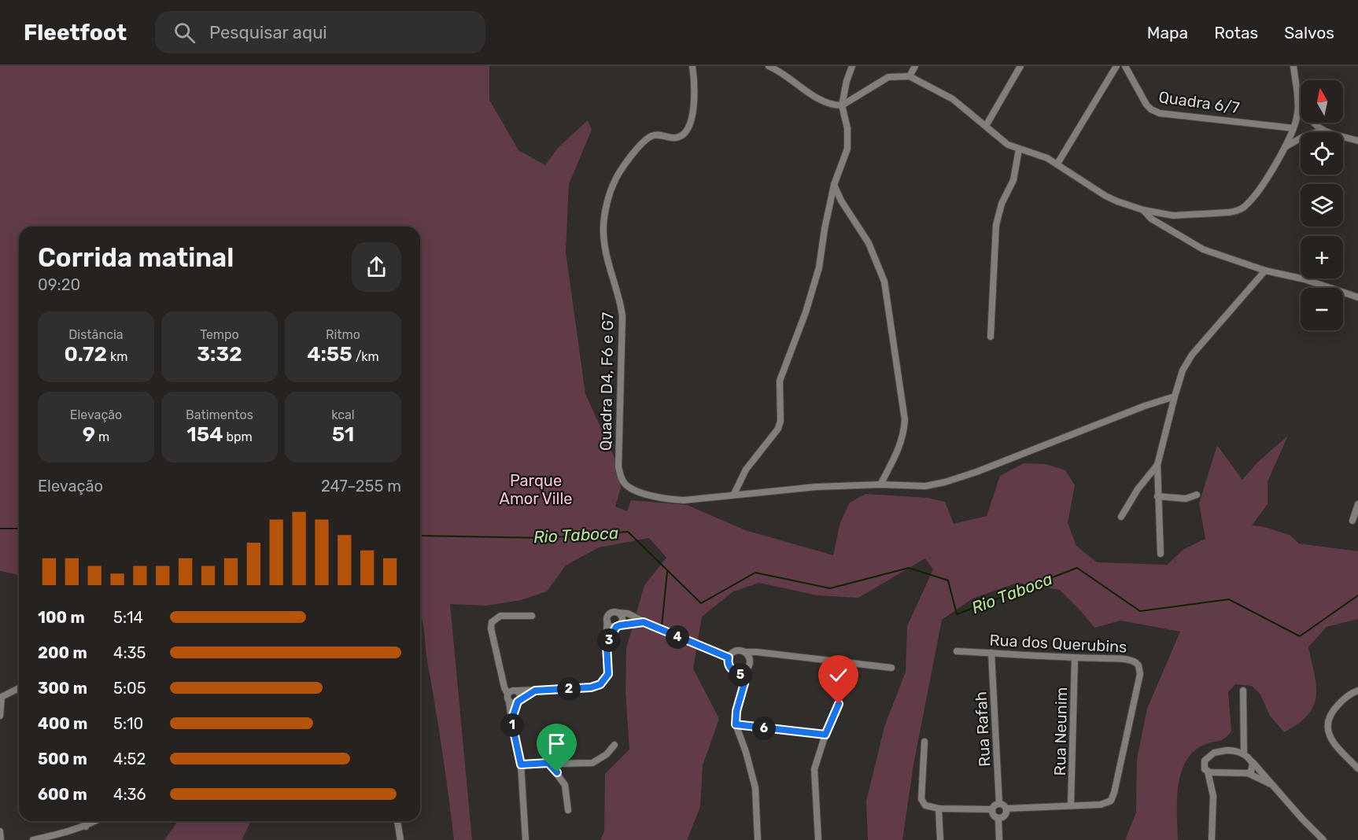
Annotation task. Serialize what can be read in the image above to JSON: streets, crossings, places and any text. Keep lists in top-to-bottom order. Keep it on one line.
{"streets":{"street":["Quadra 6/7","Quadra D4, F6 e G7","Rua dos Querubins","Rua Rafah","Rua Neunim"]},"crossings":[["Rua dos Querubins","Rua Rafah"],["Rua dos Querubins","Rua Neunim"]],"water":["Rio Taboca"],"parks":["Parque Amor Ville"],"north":"top","page":{"header":"Fleetfoot","search":"Pesquisar aqui","nav":["Mapa","Rotas","Salvos"],"map_buttons":["+","−"],"heading":["Corrida matinal","09:20"],"stats":[["Distância","0.72 km"],["Tempo","3:32"],["Ritmo","4:55 /km"],["Elevação","9 m"],["Batimentos","154 bpm"],["kcal","51"]],"chart":["Elevação","247–255 m"],"list":[{"name":"100 m","note":"5:14"},{"name":"200 m","note":"4:35"},{"name":"300 m","note":"5:05"},{"name":"400 m","note":"5:10"},{"name":"500 m","note":"4:52"},{"name":"600 m","note":"4:36"}],"pins":["4","3","5","2","1","6"]}}
